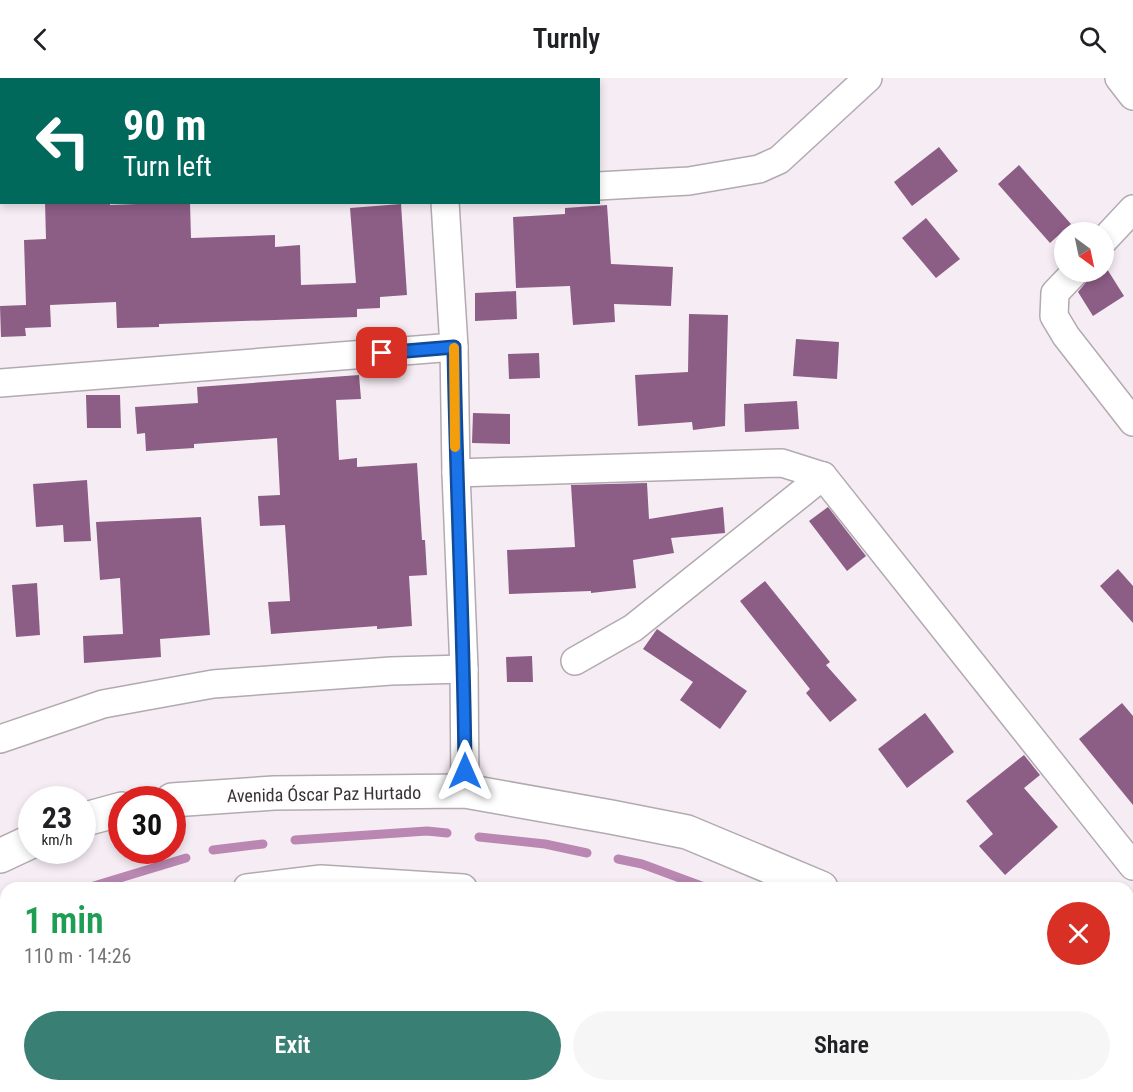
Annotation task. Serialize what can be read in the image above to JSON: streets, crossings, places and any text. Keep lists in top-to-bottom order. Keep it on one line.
{"streets":{"main road":["Avenida Óscar Paz Hurtado"]},"north":"bottom right","page":{"header":"Turnly","turn":["90 m","Turn left"],"speed":"23 km/h","limit":"30","heading":["1 min","110 m · 14:26"],"buttons":["Exit","Share"]}}
